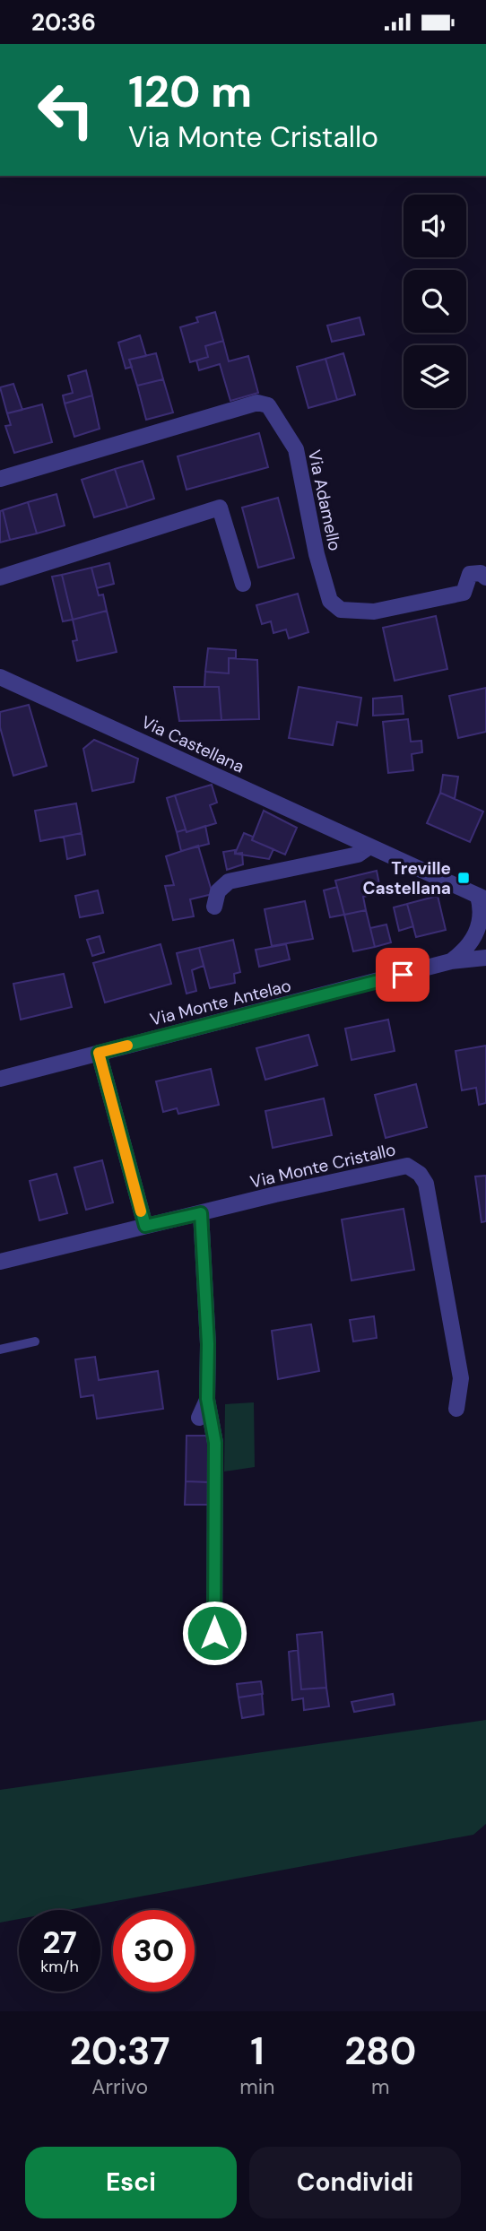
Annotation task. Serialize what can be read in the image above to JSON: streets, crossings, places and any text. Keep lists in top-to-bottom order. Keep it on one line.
{"streets":{"street":["Via Adamello","Via Castellana","Via Monte Antelao","Via Monte Cristallo"]},"places":{"transit":["Treville Castellana"]},"page":{"status":"20:36","turn":["120 m","Via Monte Cristallo"],"speed":"27 km/h","limit":"30","eta":["20:37","Arrivo","1","min","280","m"],"buttons":["Esci","Condividi"]}}
